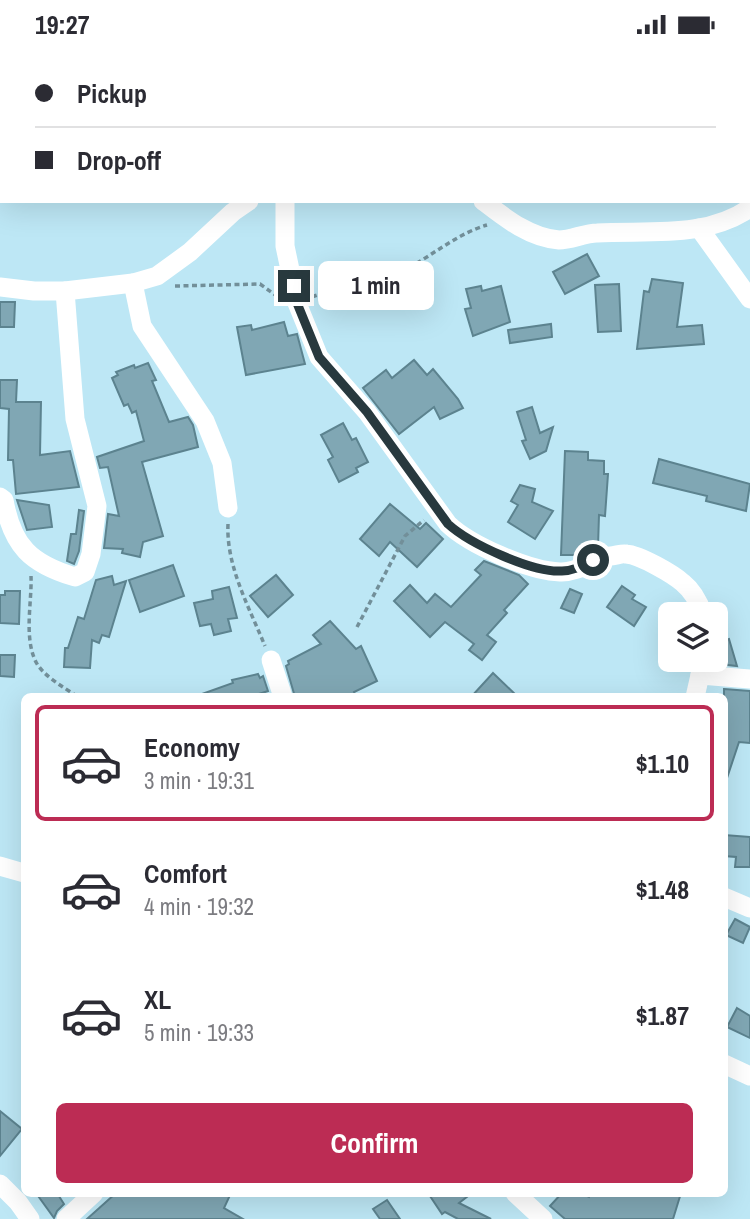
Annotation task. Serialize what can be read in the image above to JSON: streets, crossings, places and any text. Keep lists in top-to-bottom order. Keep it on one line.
{"page":{"status":"19:27","banner":["Pickup","Drop-off"],"bubble":"1 min","list":[{"name":"Economy","note":"3 min · 19:31","value":"$1.10"},{"name":"Comfort","note":"4 min · 19:32","value":"$1.48"},{"name":"XL","note":"5 min · 19:33","value":"$1.87"}],"buttons":"Confirm"}}
